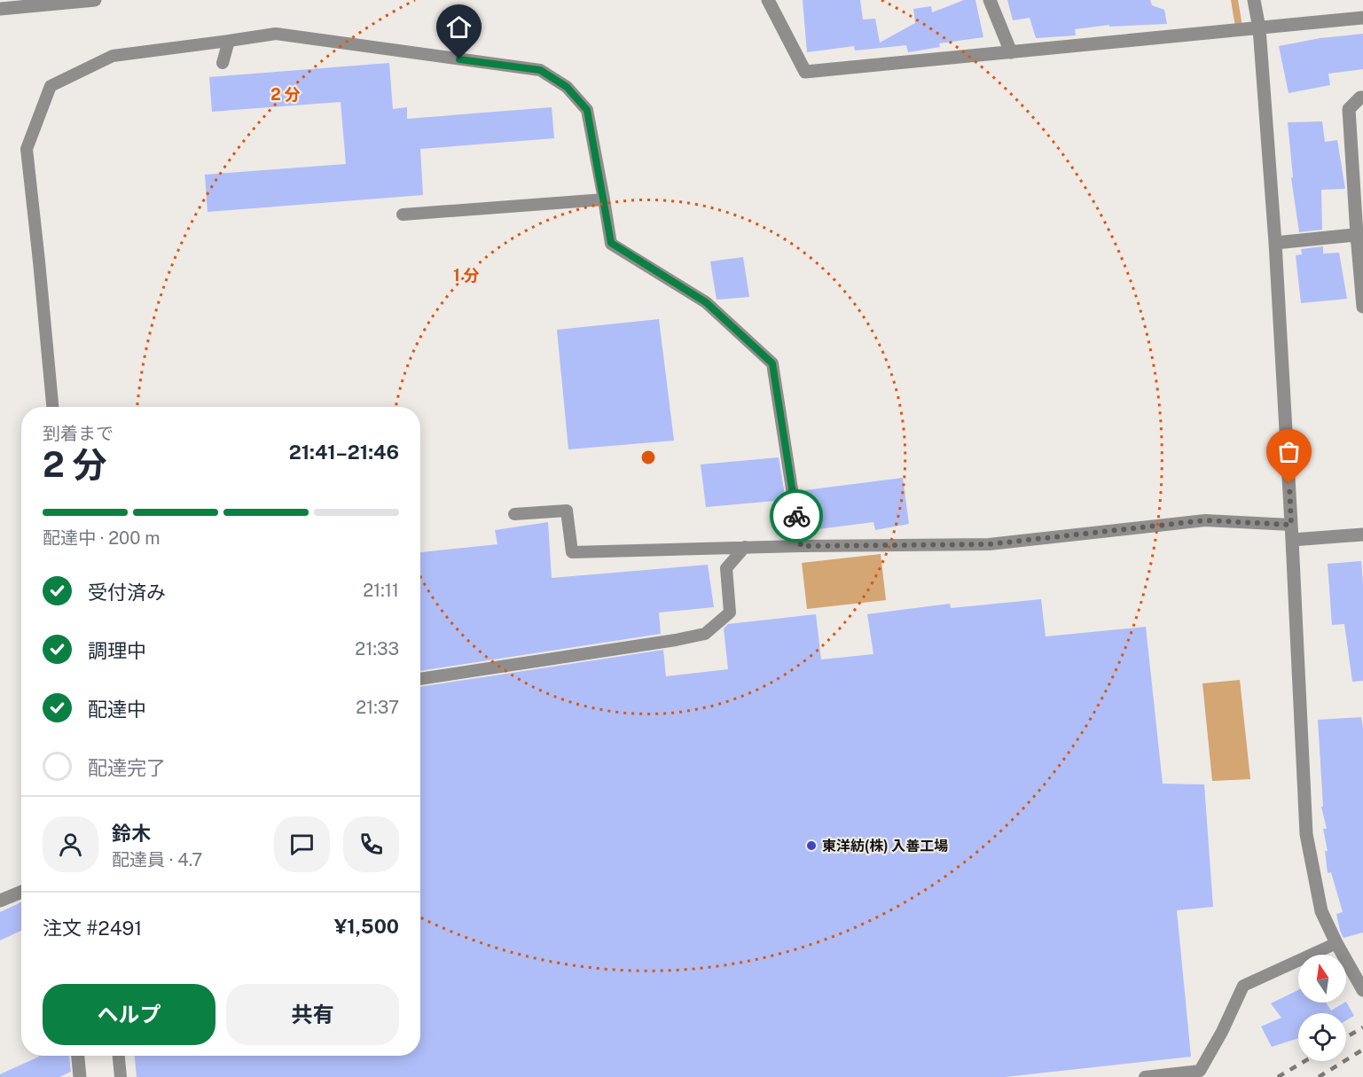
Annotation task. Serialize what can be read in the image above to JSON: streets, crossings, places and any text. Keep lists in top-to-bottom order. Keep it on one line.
{"places":["東洋紡(株) 入善工場"],"north":"top","page":{"heading":["2 分","到着まで","21:41–21:46"],"panel":["鈴木","配達員 · 4.7","注文 #2491","¥1,500"],"bar":"配達中 · 200 m","list":[["受付済み","21:11"],["調理中","21:33"],["配達中","21:37"],"配達完了"],"buttons":["ヘルプ","共有"]},"rings":["2 分","1 分"]}
